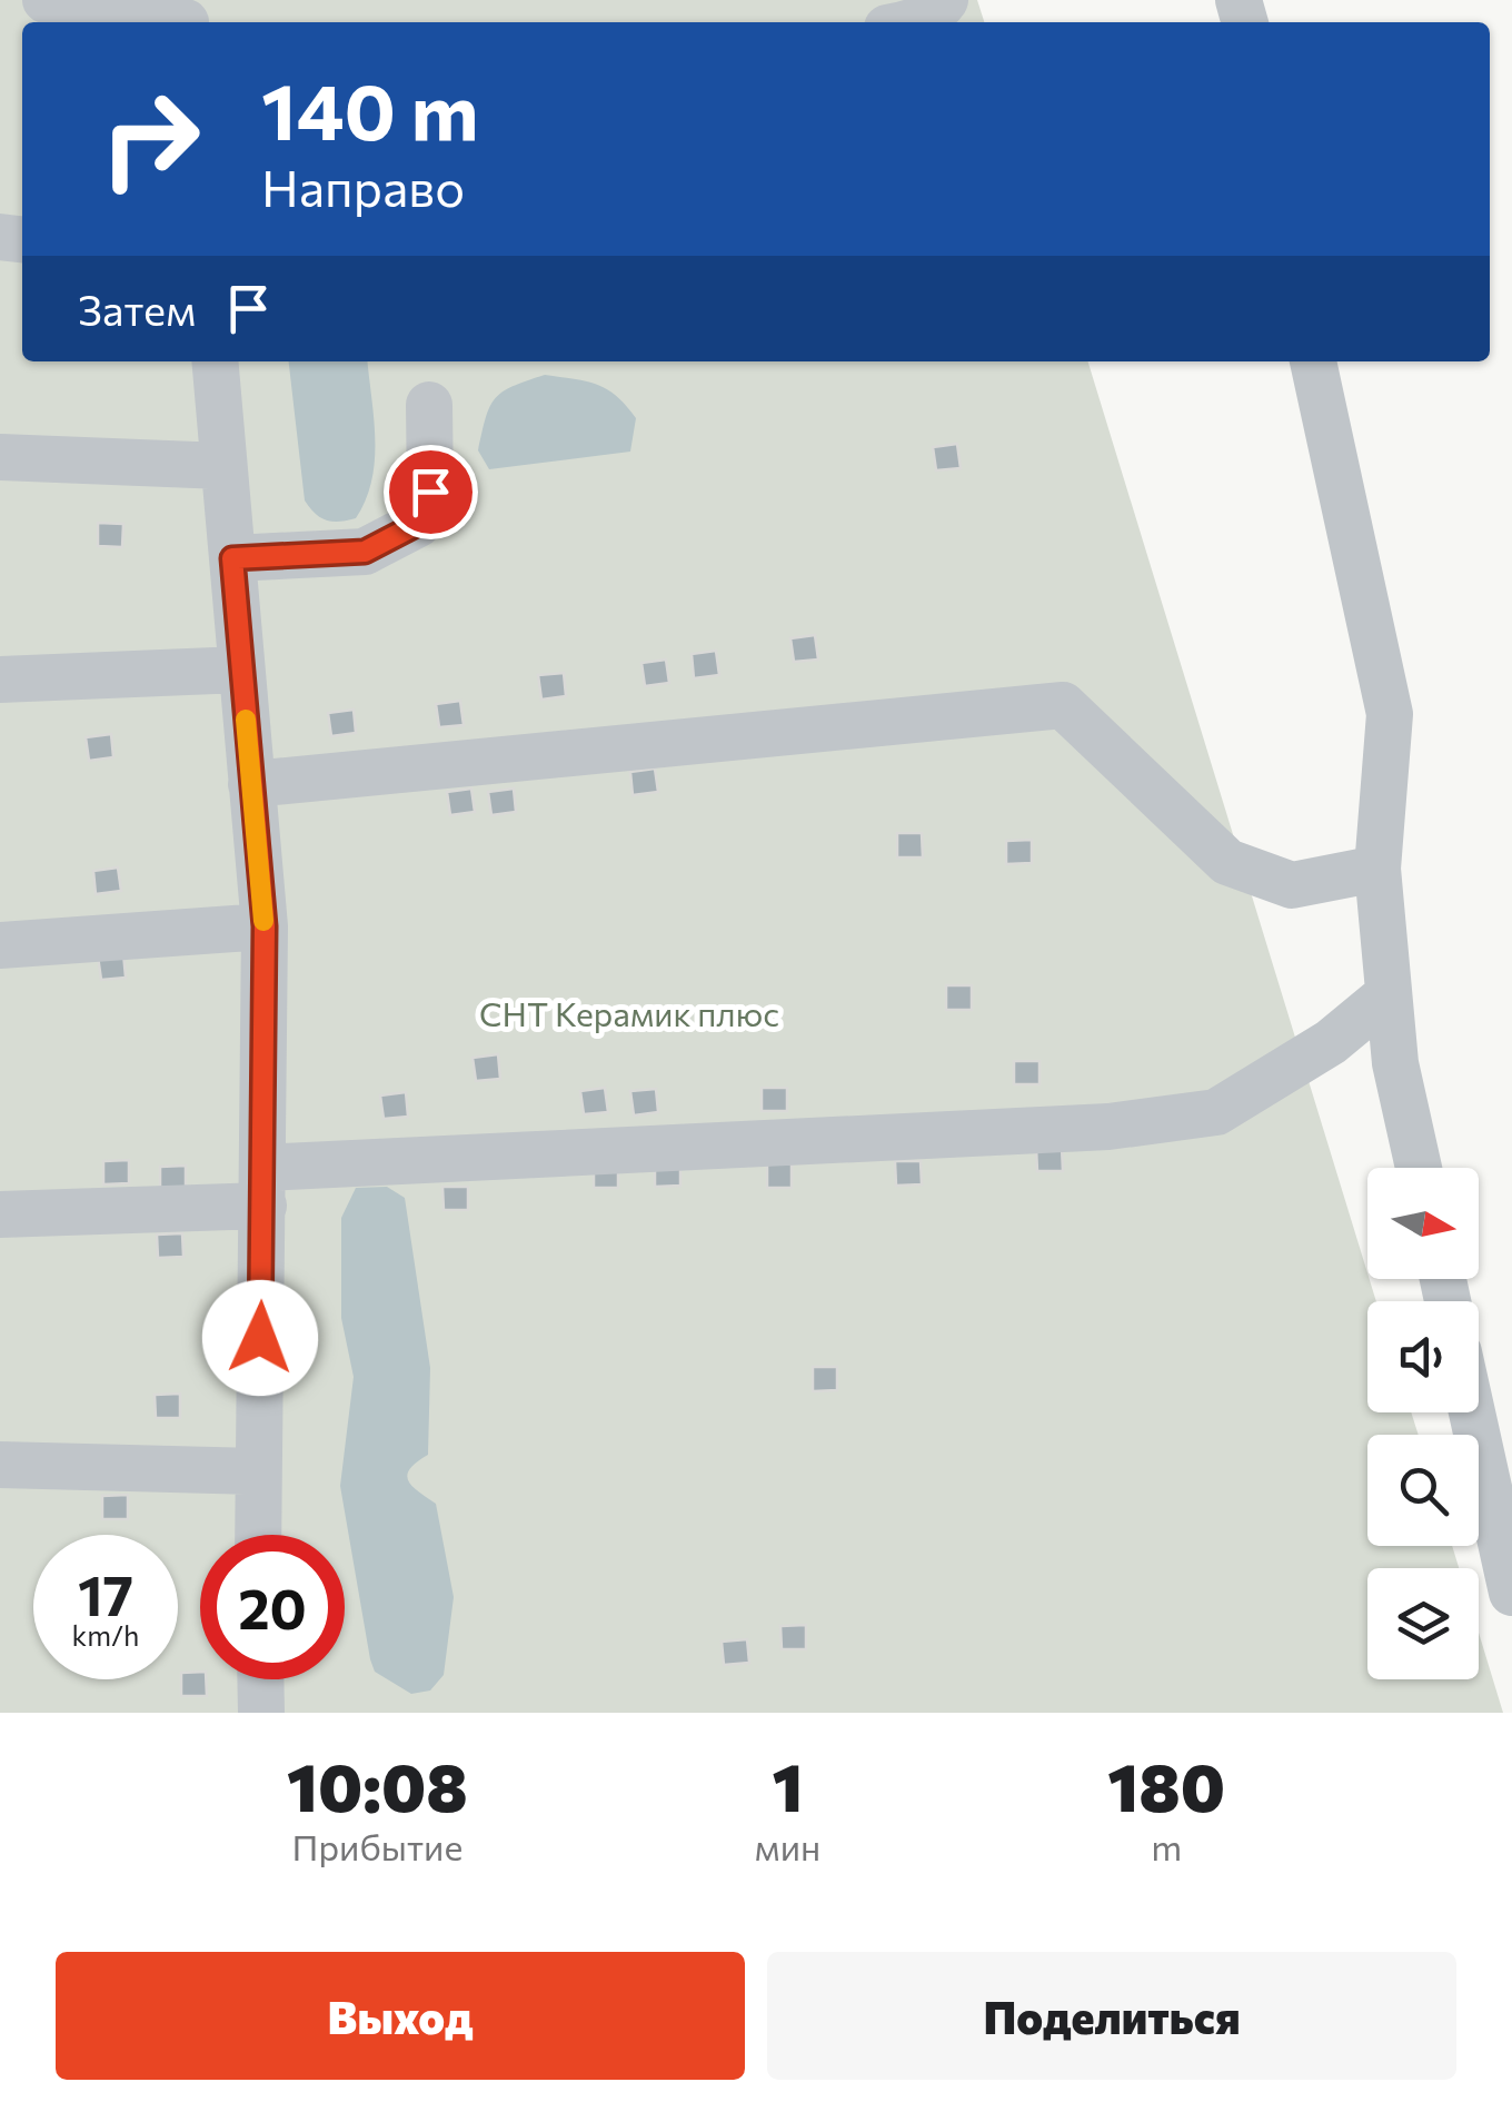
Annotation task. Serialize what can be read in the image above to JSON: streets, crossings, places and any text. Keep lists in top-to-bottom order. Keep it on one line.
{"parks":["СНТ Керамик плюс"],"north":"right","page":{"turn":["140 m","Направо"],"then":"Затем","speed":"17 km/h","limit":"20","eta":["10:08","Прибытие","1","мин","180","m"],"buttons":["Выход","Поделиться"]}}
